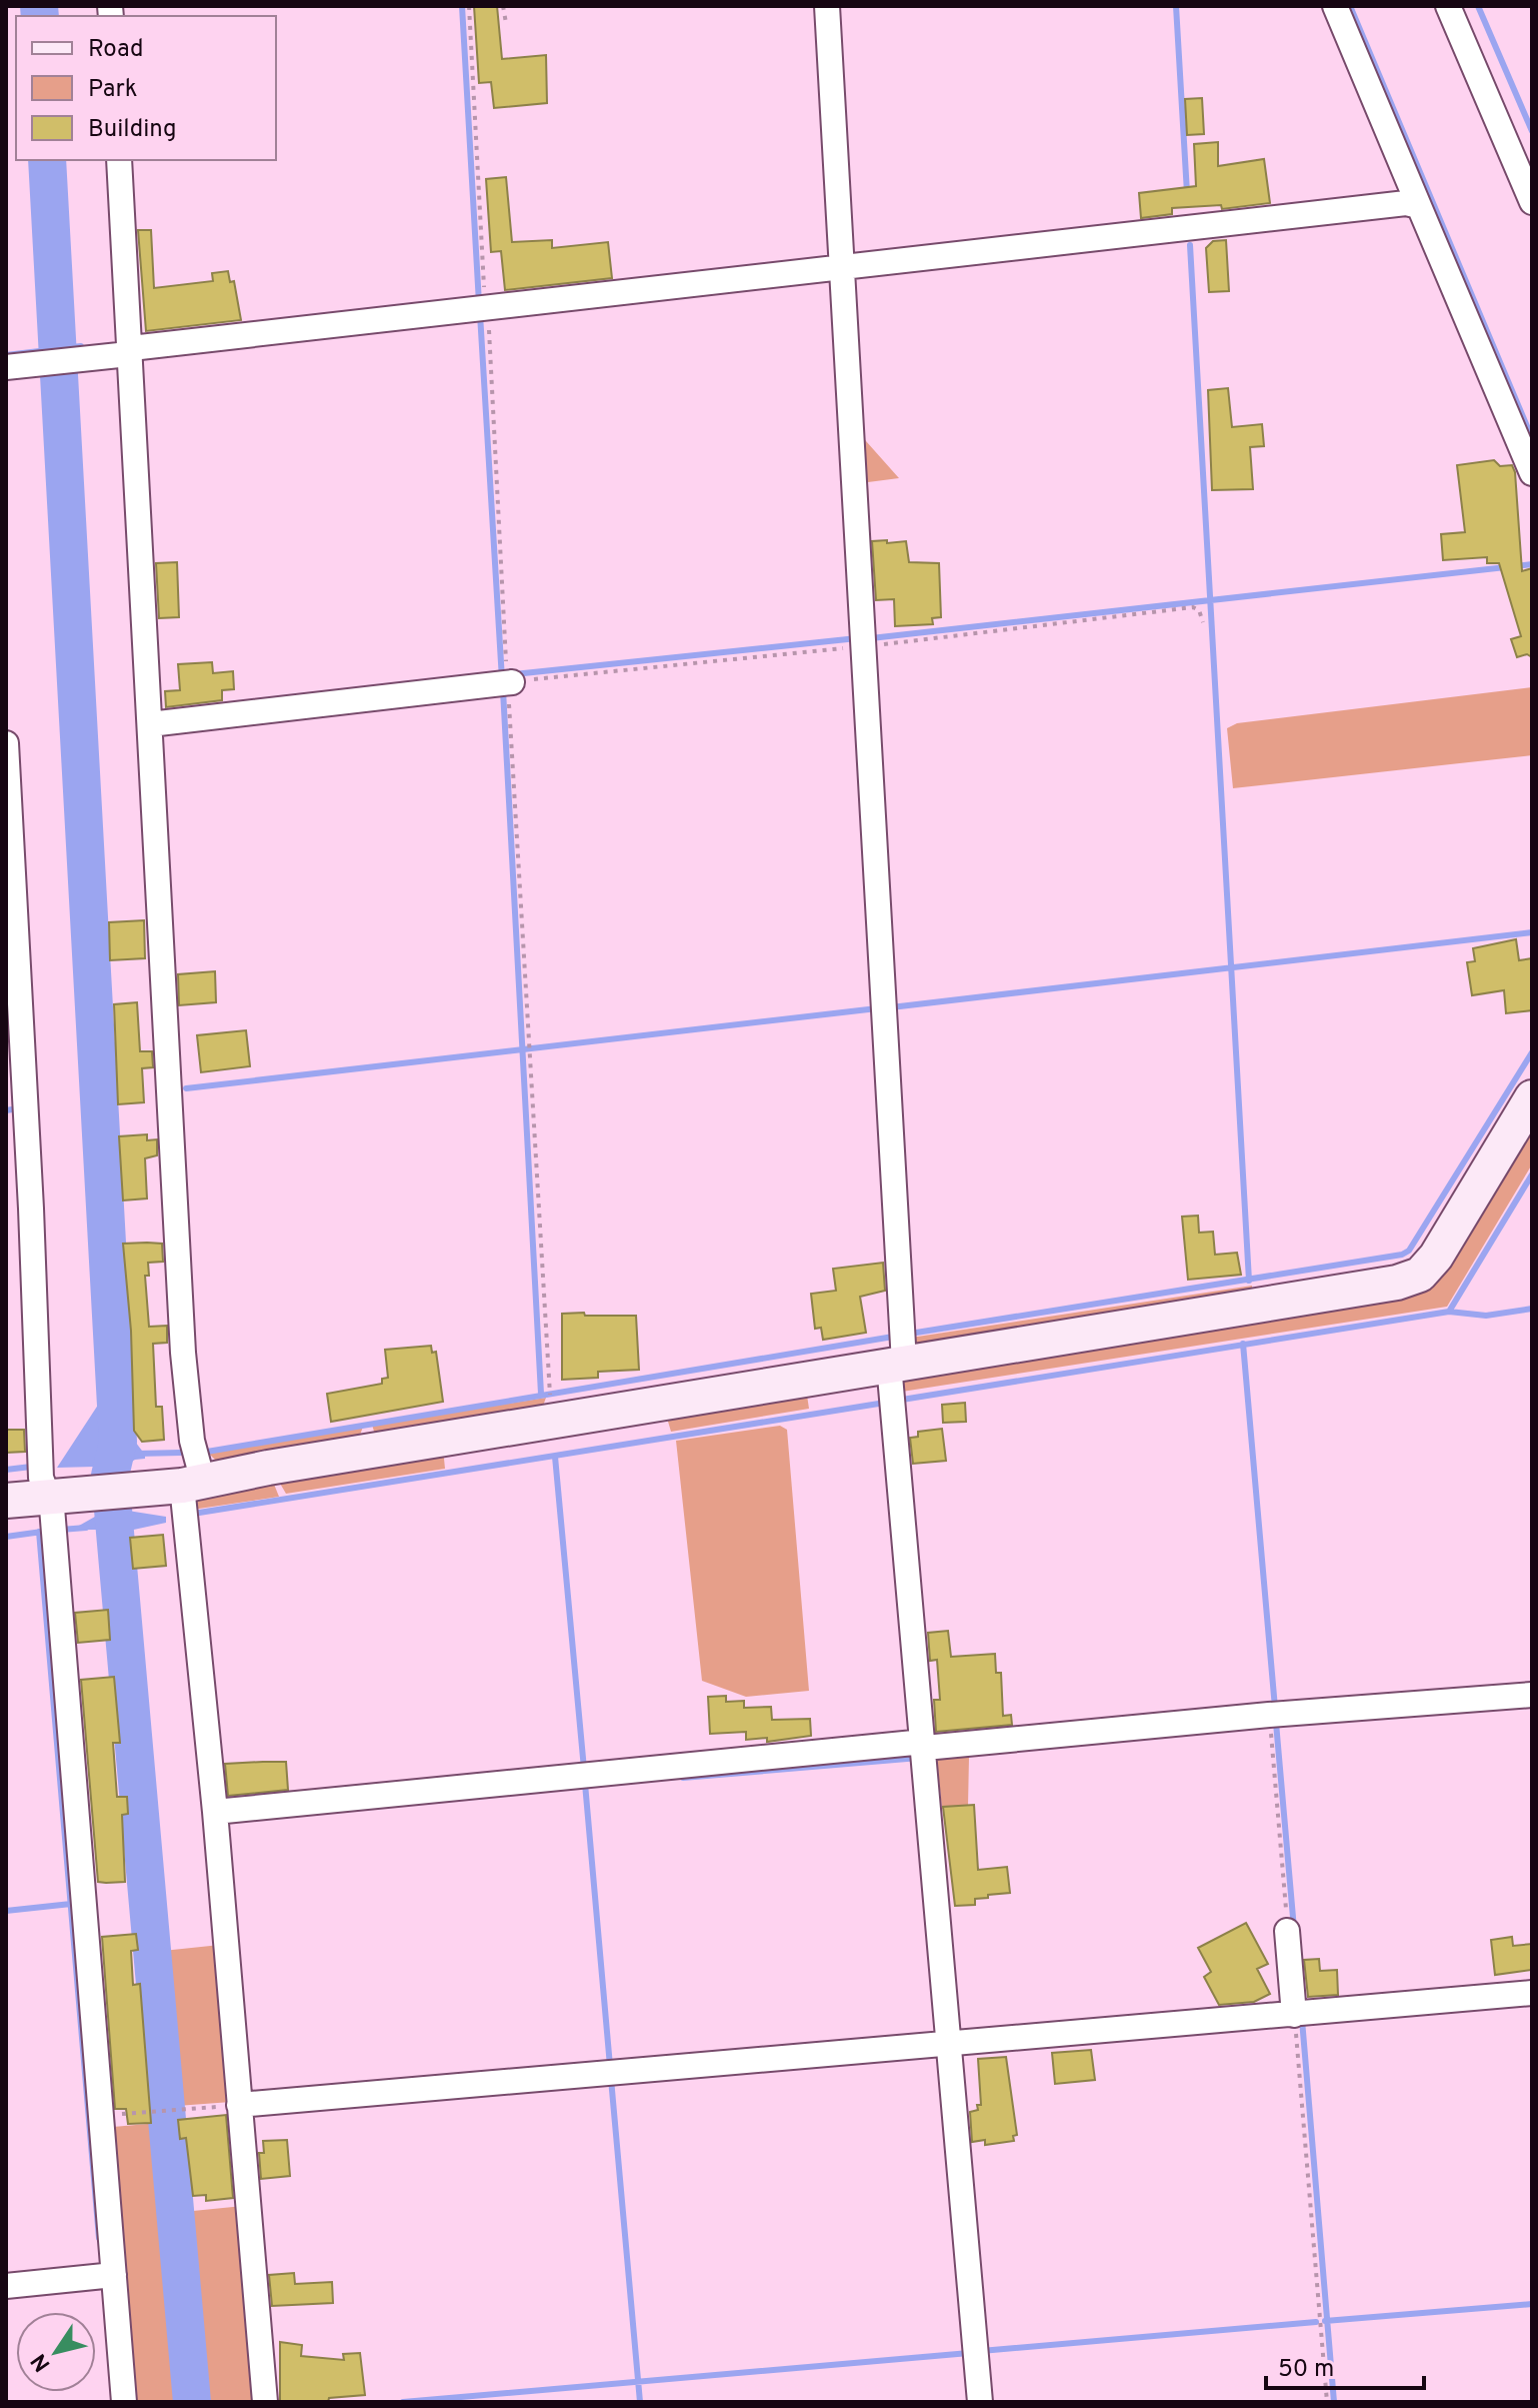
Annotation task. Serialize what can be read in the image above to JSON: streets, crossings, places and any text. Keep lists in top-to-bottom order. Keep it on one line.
{"legend":["Road","Park","Building"],"scale_bar":"50 m","north":"bottom left"}
